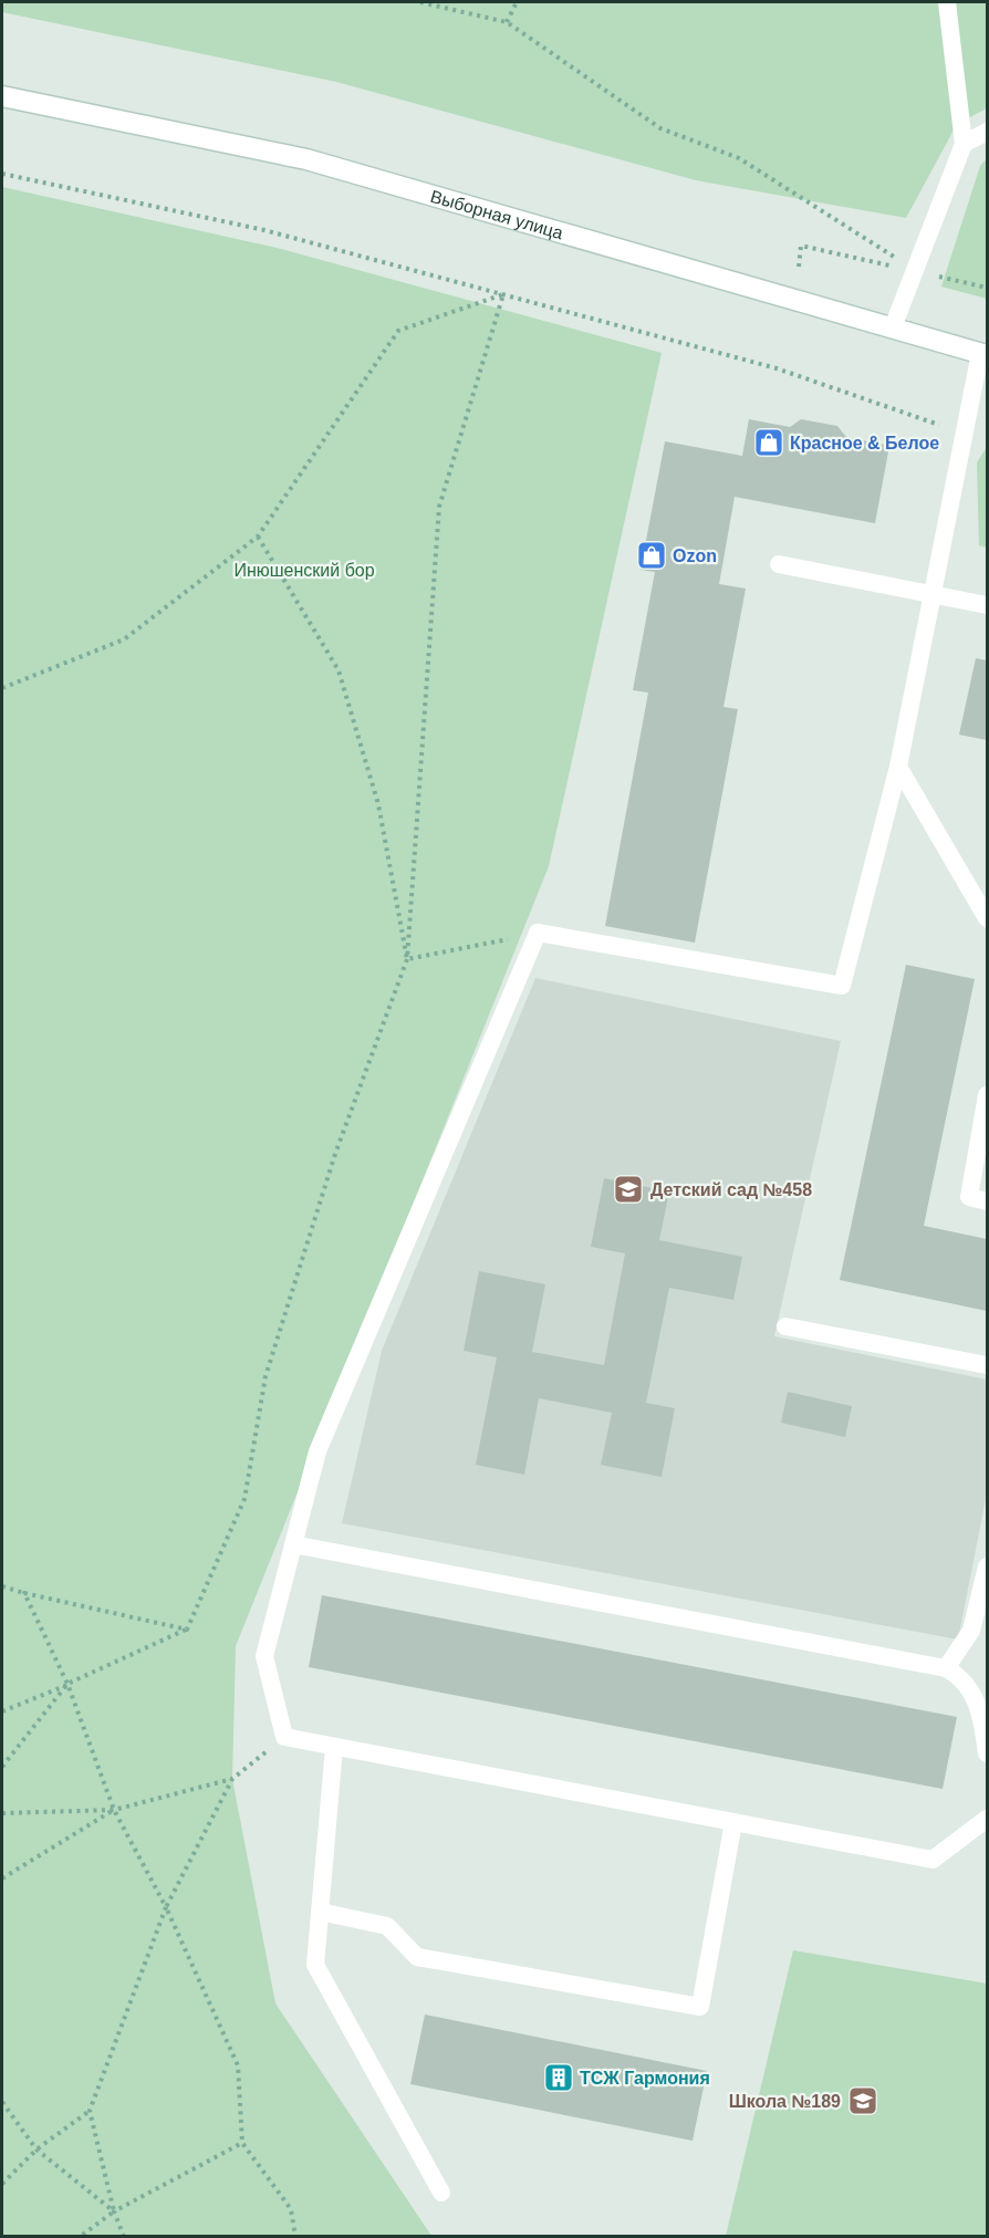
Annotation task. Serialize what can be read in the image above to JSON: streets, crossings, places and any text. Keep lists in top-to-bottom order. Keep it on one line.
{"streets":{"main road":["Выборная улица"]},"parks":["Инюшенский бор"],"places":{"shop":["Красное & Белое","Ozon"],"school or university":["Детский сад №458","Школа №189"],"building":["ТСЖ Гармония"]}}
